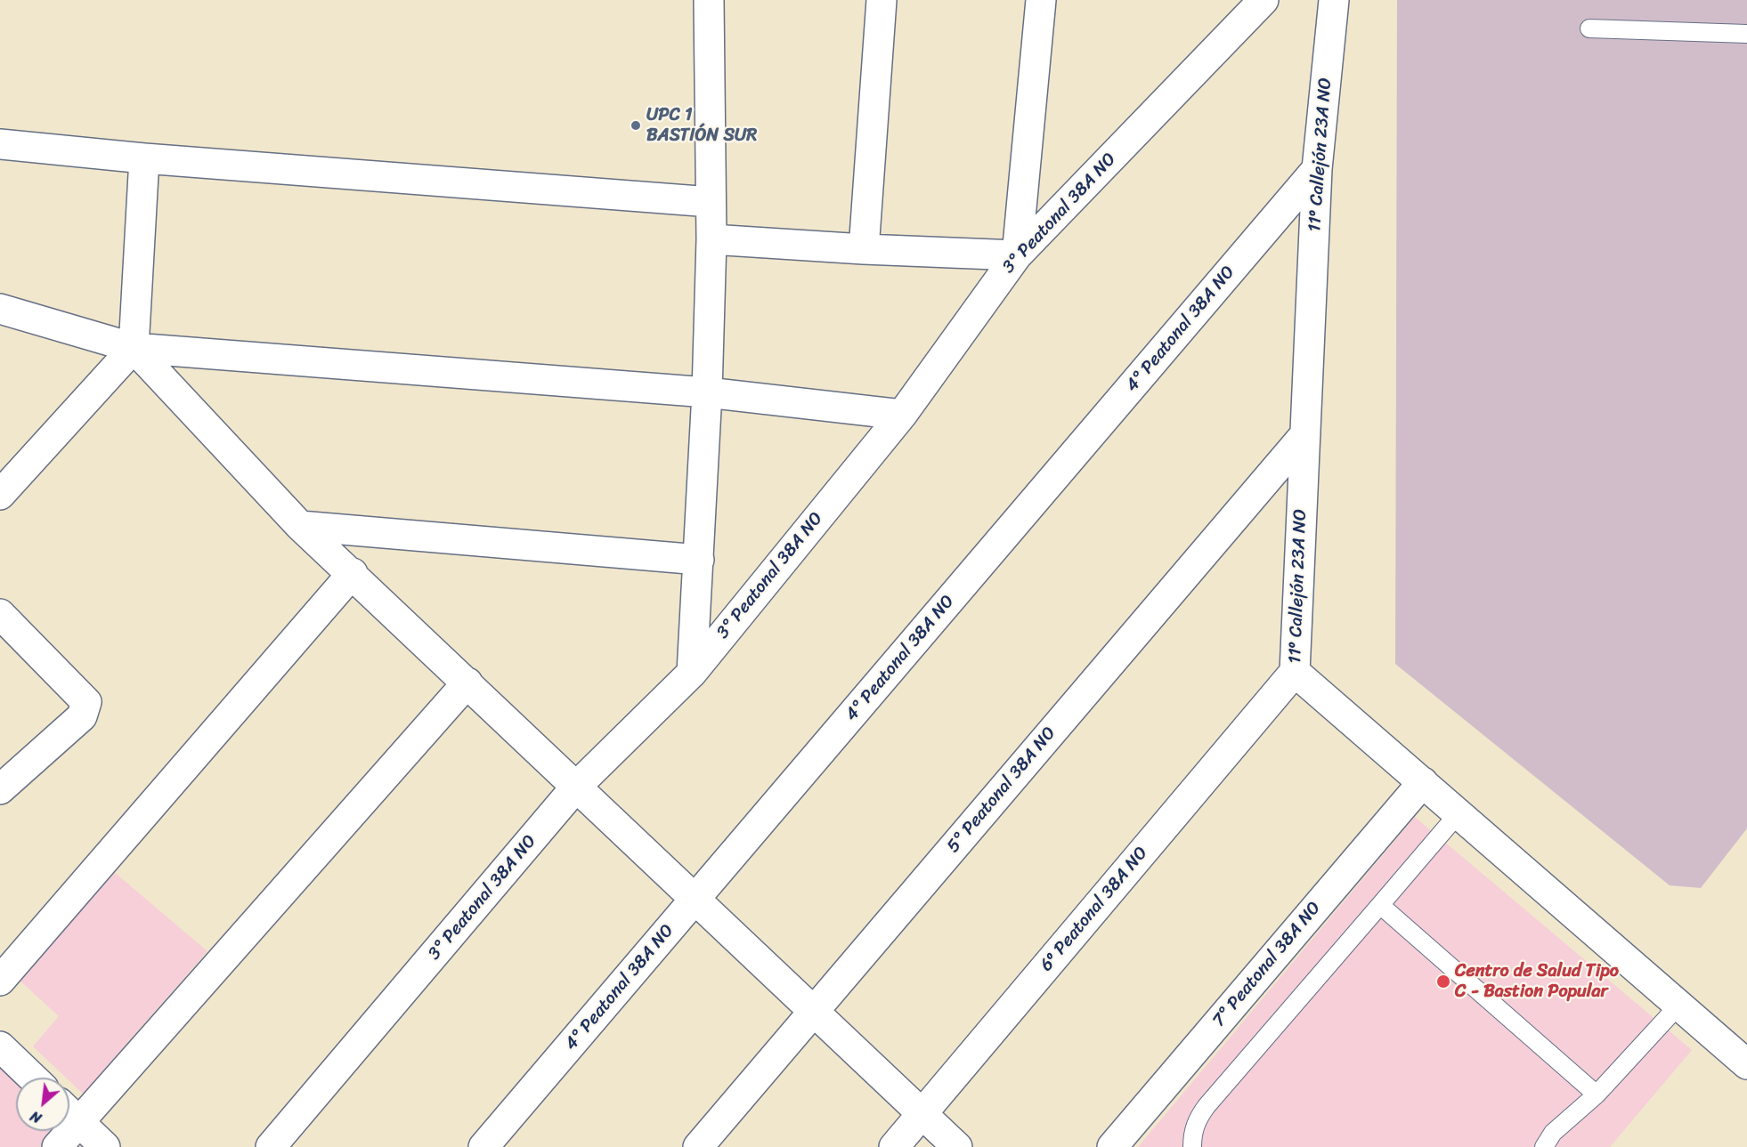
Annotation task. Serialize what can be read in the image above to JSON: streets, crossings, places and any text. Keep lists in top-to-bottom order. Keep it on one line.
{"streets":{"street":["11º Callejón 23A NO","3° Peatonal 38A NO","4° Peatonal 38A NO","5° Peatonal 38A NO","6º Peatonal 38A NO","7° Peatonal 38A NO"]},"crossings":[["11º Callejón 23A NO","4° Peatonal 38A NO"],["11º Callejón 23A NO","5° Peatonal 38A NO"],["11º Callejón 23A NO","6º Peatonal 38A NO"],["11º Callejón 23A NO","7° Peatonal 38A NO"]],"places":["UPC 1 BASTIÓN SUR","Centro de Salud Tipo C - Bastion Popular"],"north":"bottom left"}
